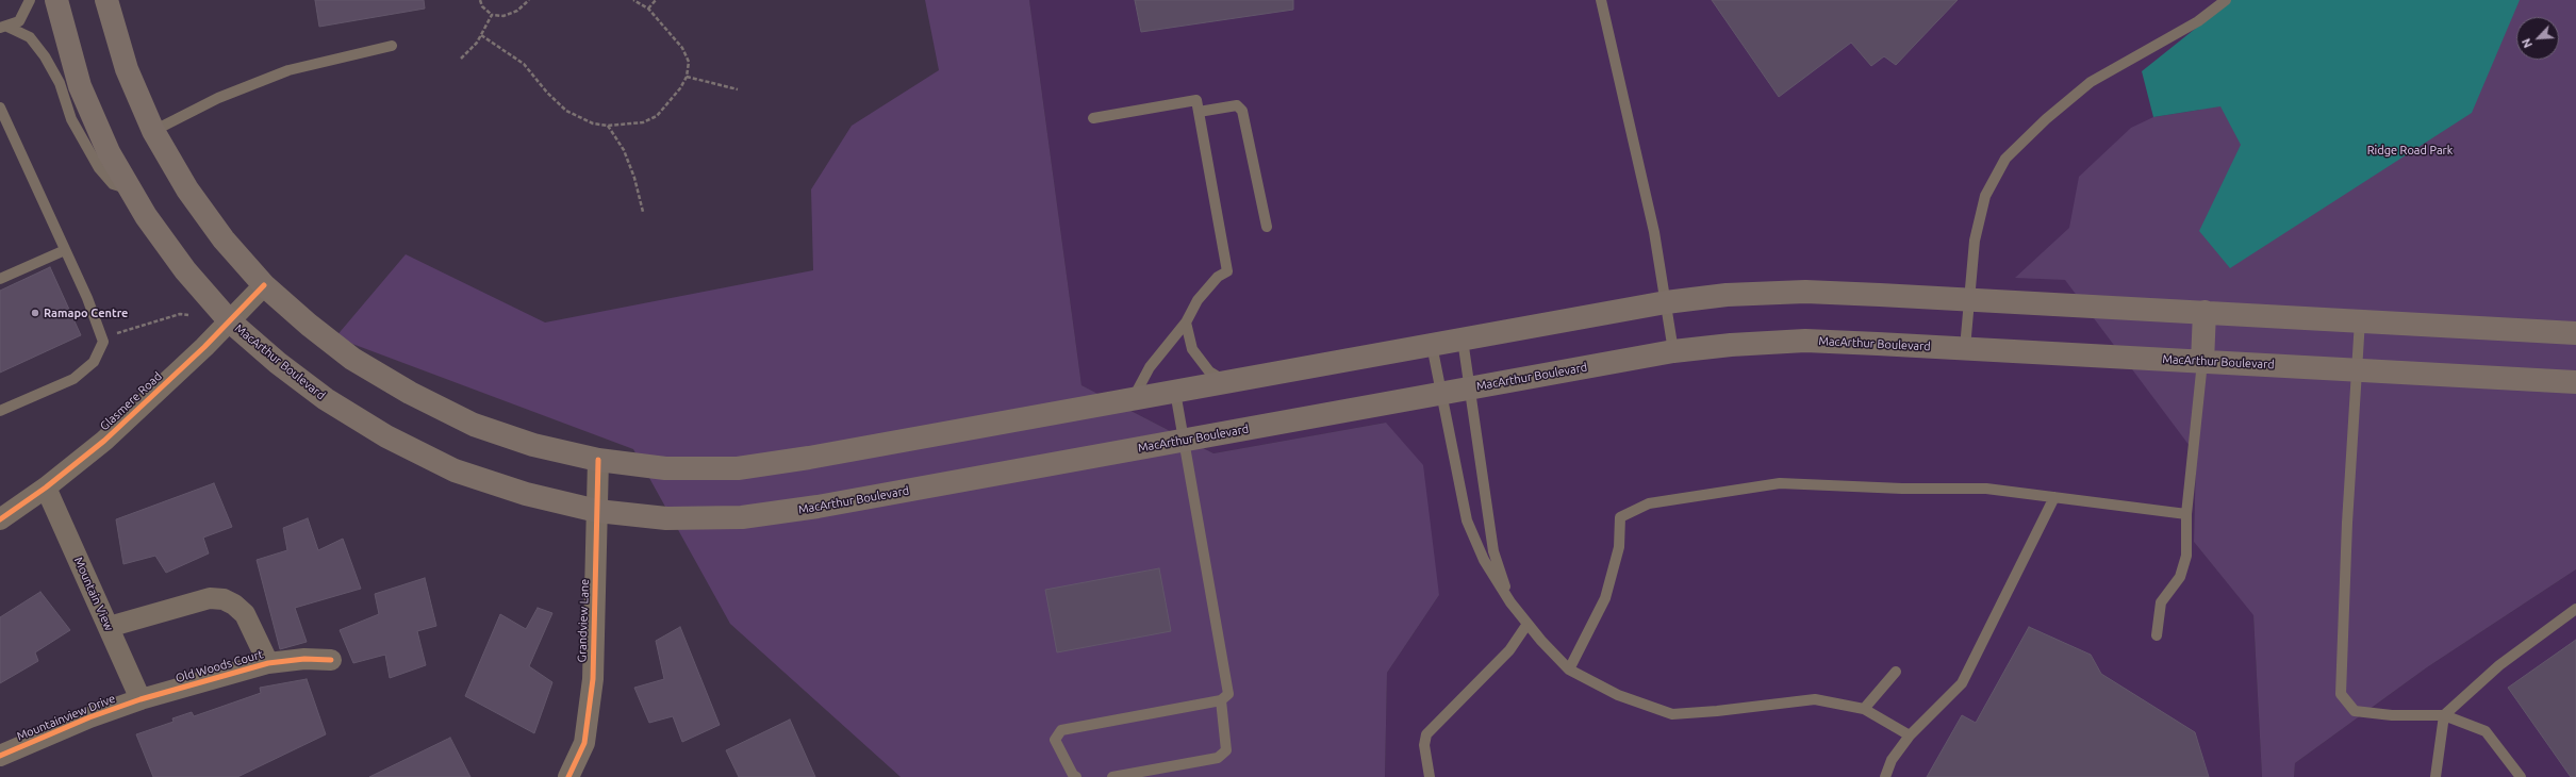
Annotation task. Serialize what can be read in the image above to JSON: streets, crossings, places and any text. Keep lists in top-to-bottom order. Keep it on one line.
{"streets":{"main road":["MacArthur Boulevard"],"street":["Glasmere Road","Mountain View","Grandview Lane","Old Woods Court","Mountainview Drive"]},"crossings":[["MacArthur Boulevard","Glasmere Road"],["MacArthur Boulevard","Grandview Lane"],["Glasmere Road","Mountain View"],["Mountain View","Old Woods Court"],["Mountain View","Mountainview Drive"],["Old Woods Court","Mountainview Drive"]],"parks":["Ridge Road Park"],"places":["Ramapo Centre"],"north":"bottom left"}
